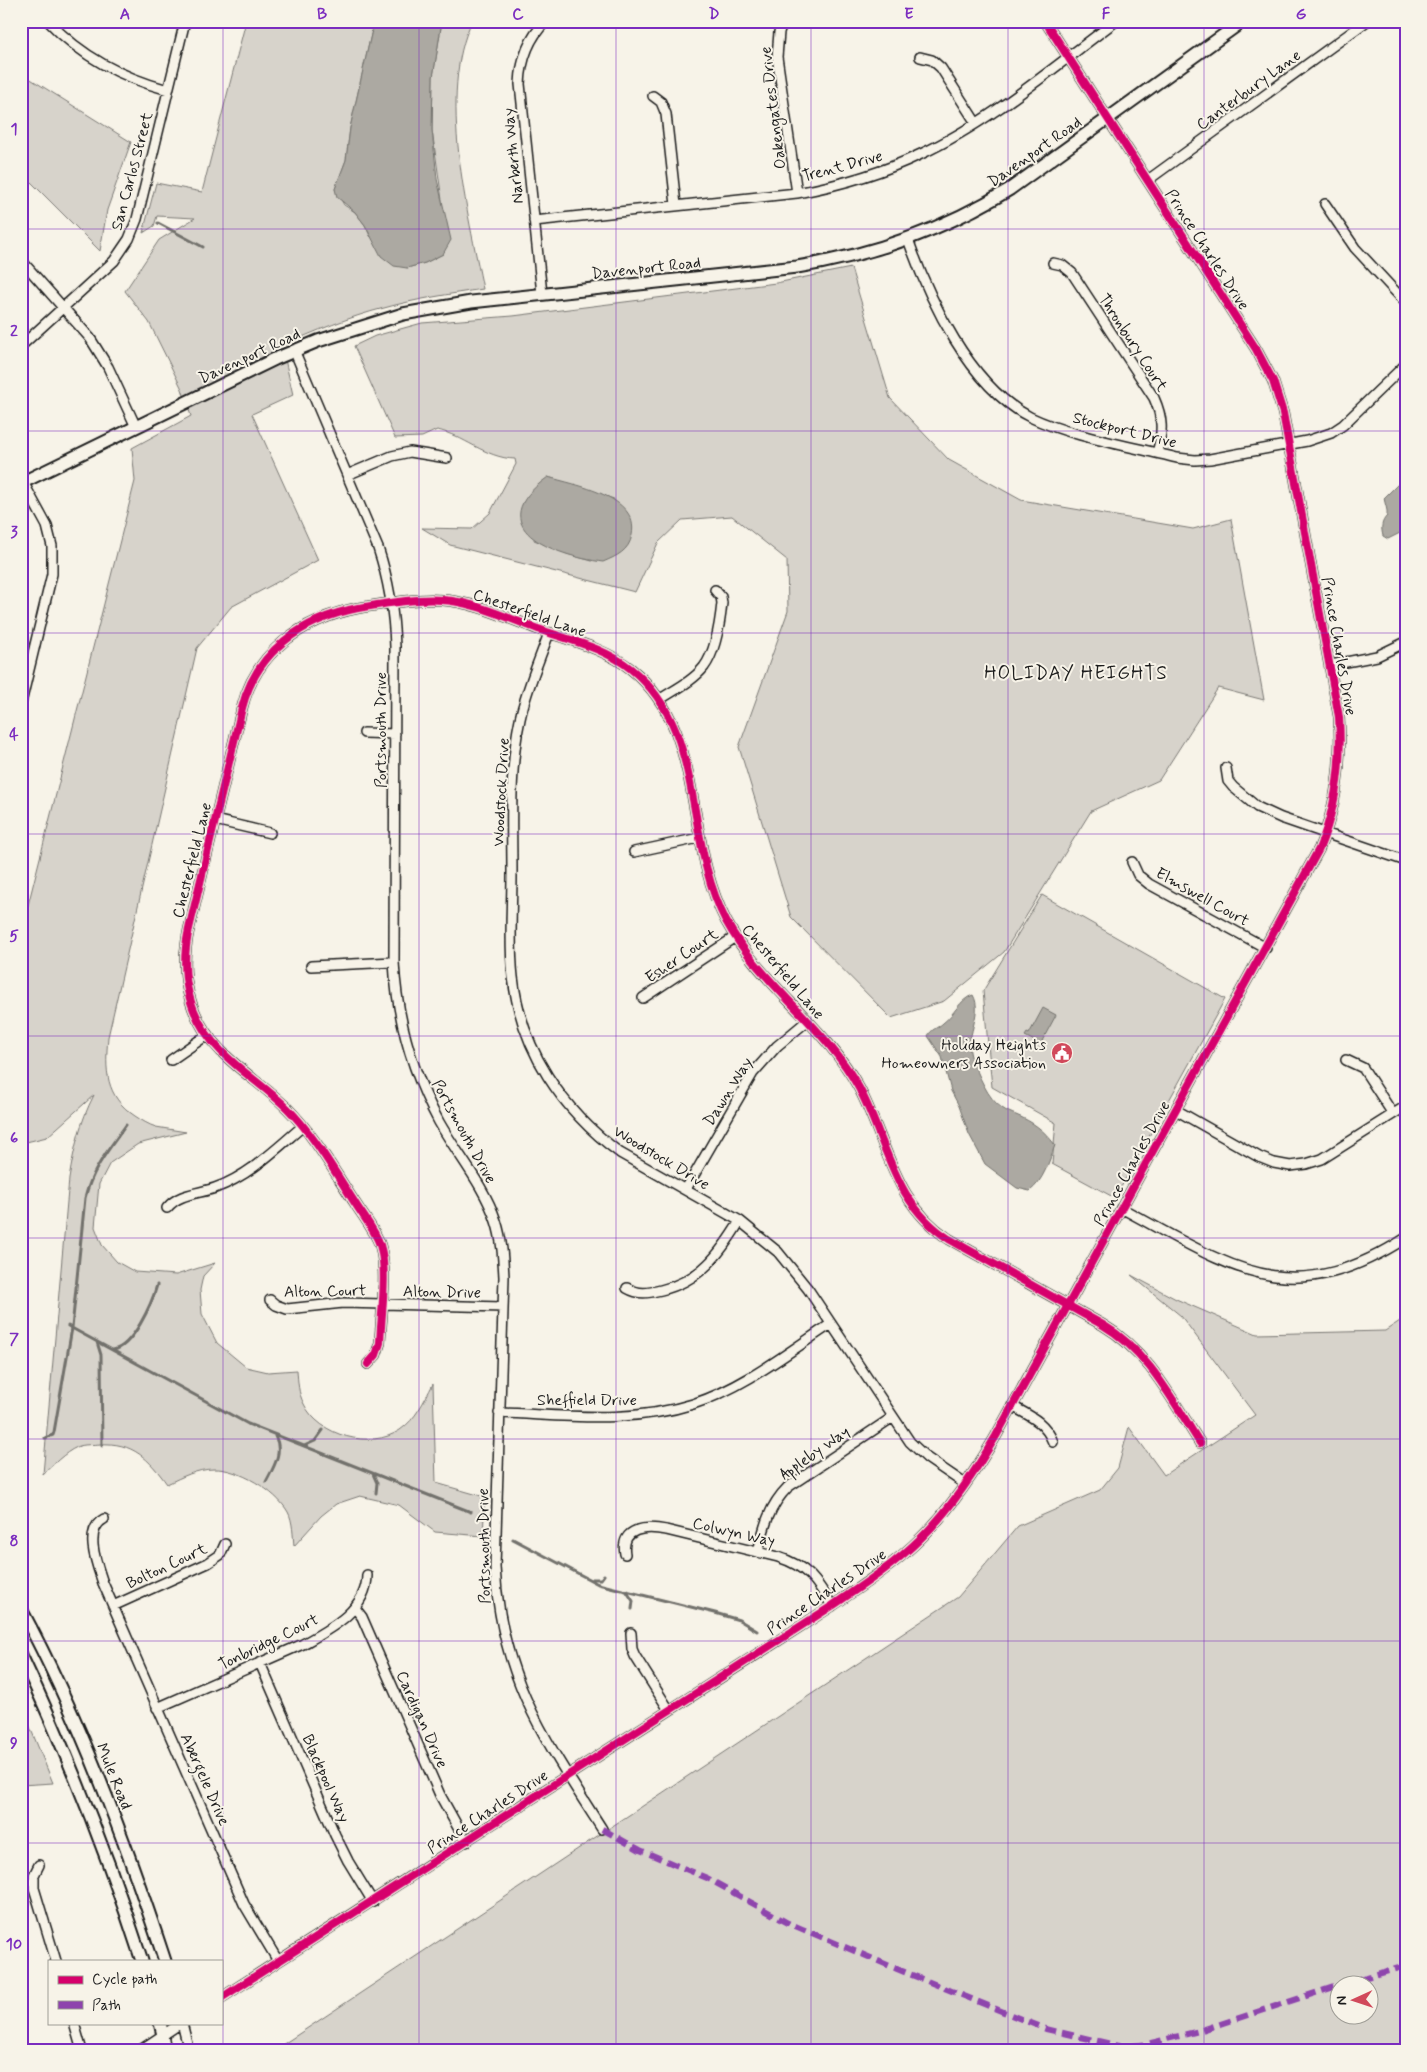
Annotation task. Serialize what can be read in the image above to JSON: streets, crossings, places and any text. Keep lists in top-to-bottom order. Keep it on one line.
{"streets":{"street":["Canterbury Lane","Oakengates Drive","Davenport Road","Narberth Way","Trent Drive","San Carlos Street","Prince Charles Drive","Thronbury Court","Stockport Drive","Chesterfield Lane","Portsmouth Drive","Woodstock Drive","Elmswell Court","Esher Court","Dawn Way","Alton Court","Alton Drive","Sheffield Drive","Appleby Way","Colwyn Way","Bolton Court","Tonbridge Court","Cardigan Drive","Mule Road","Blackpool Way","Abergele Drive"]},"crossings":[["Canterbury Lane","Prince Charles Drive"],["Oakengates Drive","Trent Drive"],["Davenport Road","Narberth Way"],["Davenport Road","Prince Charles Drive"],["Davenport Road","Stockport Drive"],["Davenport Road","Portsmouth Drive"],["Narberth Way","Trent Drive"],["Trent Drive","Prince Charles Drive"],["Prince Charles Drive","Stockport Drive"],["Prince Charles Drive","Chesterfield Lane"],["Prince Charles Drive","Portsmouth Drive"],["Prince Charles Drive","Woodstock Drive"],["Prince Charles Drive","Elmswell Court"],["Prince Charles Drive","Colwyn Way"],["Prince Charles Drive","Cardigan Drive"],["Prince Charles Drive","Blackpool Way"],["Prince Charles Drive","Abergele Drive"],["Thronbury Court","Stockport Drive"],["Chesterfield Lane","Portsmouth Drive"],["Chesterfield Lane","Woodstock Drive"],["Chesterfield Lane","Esher Court"],["Chesterfield Lane","Dawn Way"],["Chesterfield Lane","Alton Court"],["Chesterfield Lane","Alton Drive"],["Portsmouth Drive","Alton Drive"],["Portsmouth Drive","Sheffield Drive"],["Woodstock Drive","Dawn Way"],["Woodstock Drive","Sheffield Drive"],["Woodstock Drive","Appleby Way"],["Alton Court","Alton Drive"],["Appleby Way","Colwyn Way"],["Bolton Court","Abergele Drive"],["Tonbridge Court","Cardigan Drive"],["Tonbridge Court","Blackpool Way"],["Tonbridge Court","Abergele Drive"]],"districts":["HOLIDAY HEIGHTS"],"places":{"public building":["Holiday Heights Homeowners Association"]},"legend":["Cycle path","Path"],"north":"left","grid":{"columns":["A","B","C","D","E","F","G"],"rows":["1","2","3","4","5","6","7","8","9","10"]}}
